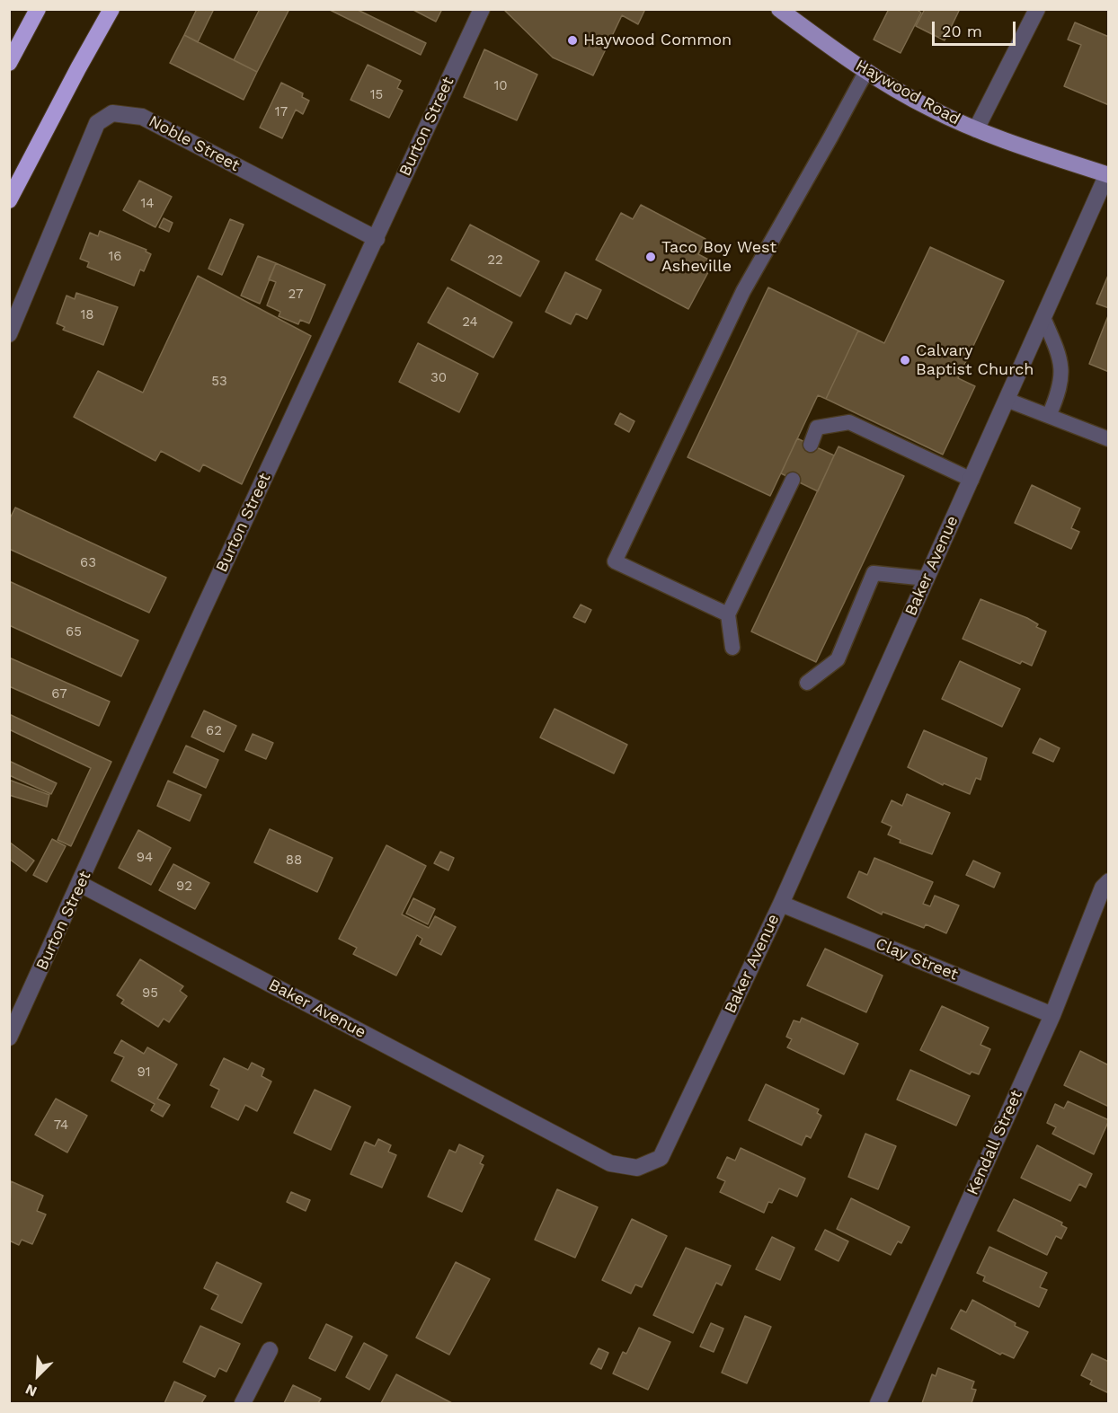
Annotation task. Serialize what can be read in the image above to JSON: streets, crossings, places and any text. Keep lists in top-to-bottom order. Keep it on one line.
{"streets":{"main road":["Haywood Road"],"street":["Burton Street","Noble Street","Baker Avenue","Clay Street","Kendall Street"]},"crossings":[["Haywood Road","Baker Avenue"],["Burton Street","Noble Street"],["Burton Street","Baker Avenue"],["Baker Avenue","Clay Street"],["Clay Street","Kendall Street"]],"places":["Haywood Common","Taco Boy West Asheville","Calvary Baptist Church"],"house_numbers":["10","15","17","14","16","22","27","18","24","30","53","63","65","67","62","94","88","92","95","91","74"],"scale_bar":"20 m","north":"bottom left"}
